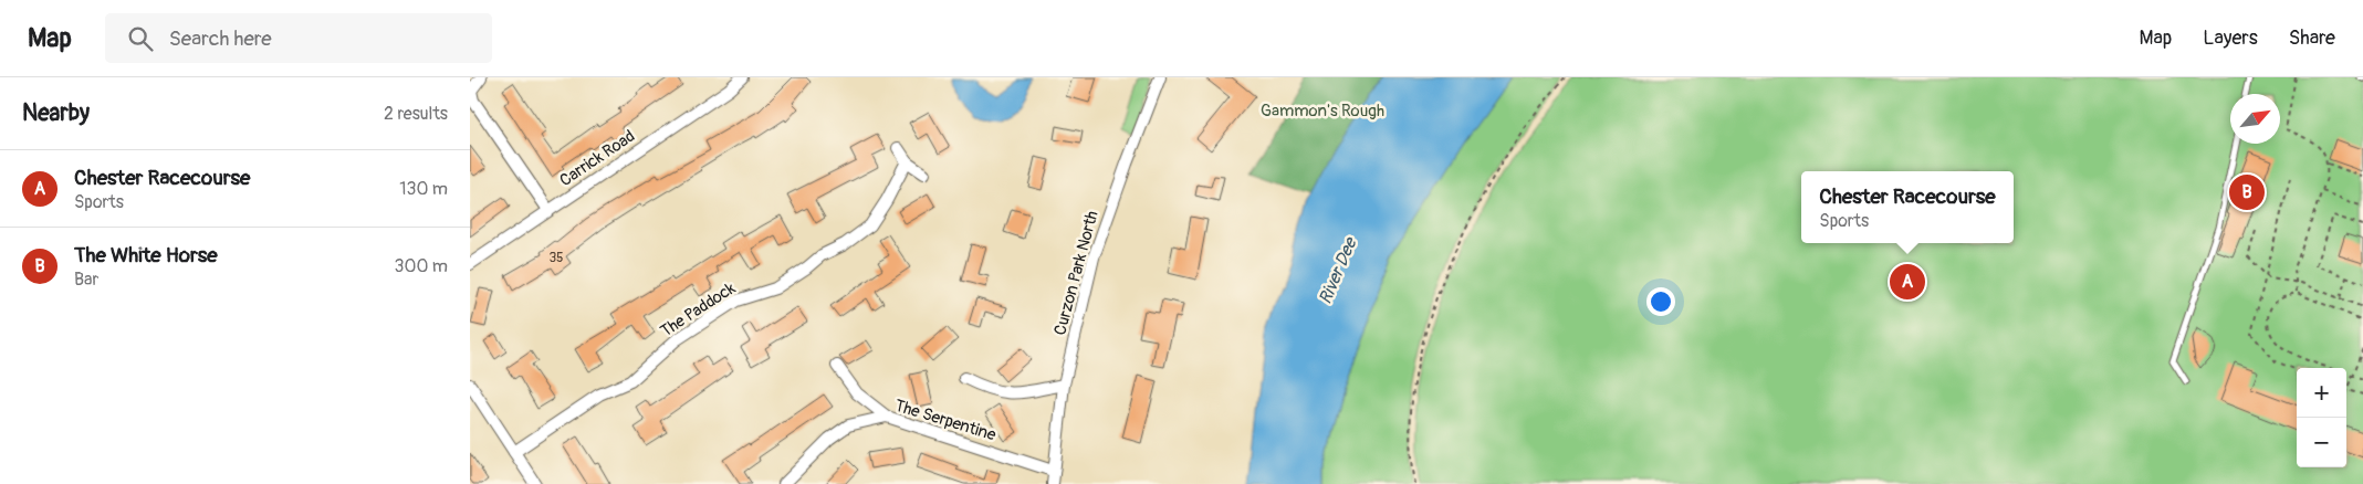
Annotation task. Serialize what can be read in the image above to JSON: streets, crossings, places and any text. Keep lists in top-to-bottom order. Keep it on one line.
{"streets":{"street":["Carrick Road","Curzon Park North","The Paddock","The Serpentine"]},"crossings":[["Curzon Park North","The Serpentine"]],"water":["River Dee"],"parks":["Gammon's Rough"],"house_numbers":["35"],"north":"top right","page":{"header":"Map","search":"Search here","nav":["Map","Layers","Share"],"heading":["Nearby","2 results"],"list":[{"mark":"A","name":"Chester Racecourse","note":"Sports","value":"130 m"},{"mark":"B","name":"The White Horse","note":"Bar","value":"300 m"}],"popup":["Chester Racecourse","Sports"],"pins":["B","A"],"map_buttons":["+","−"]}}
